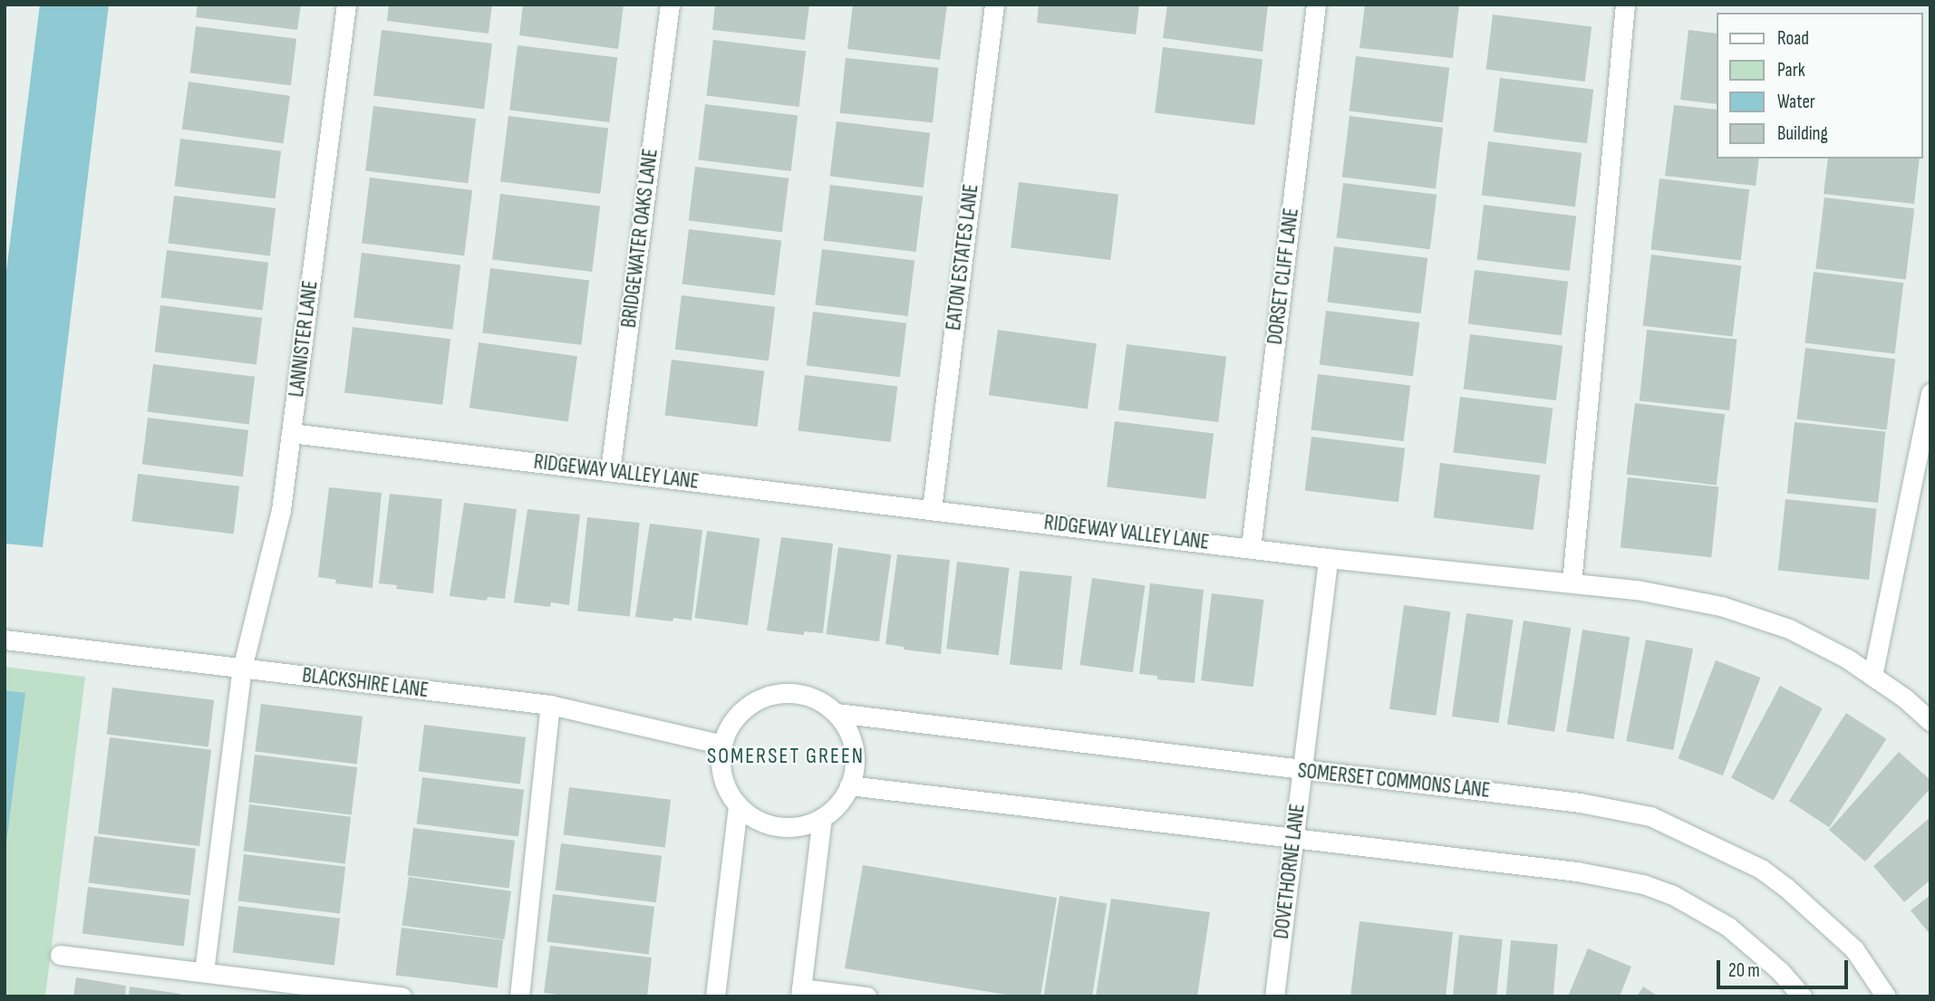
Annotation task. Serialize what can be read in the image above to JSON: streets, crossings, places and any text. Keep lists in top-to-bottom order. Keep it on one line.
{"streets":{"street":["BRIDGEWATER OAKS LANE","EATON ESTATES LANE","DORSET CLIFF LANE","LANNISTER LANE","RIDGEWAY VALLEY LANE","BLACKSHIRE LANE","SOMERSET COMMONS LANE","DOVETHORNE LANE"]},"crossings":[["BRIDGEWATER OAKS LANE","RIDGEWAY VALLEY LANE"],["EATON ESTATES LANE","RIDGEWAY VALLEY LANE"],["DORSET CLIFF LANE","RIDGEWAY VALLEY LANE"],["LANNISTER LANE","RIDGEWAY VALLEY LANE"],["LANNISTER LANE","BLACKSHIRE LANE"],["RIDGEWAY VALLEY LANE","DOVETHORNE LANE"],["BLACKSHIRE LANE","SOMERSET COMMONS LANE"],["SOMERSET COMMONS LANE","DOVETHORNE LANE"]],"districts":["SOMERSET GREEN"],"legend":["Road","Park","Water","Building"],"scale_bar":"20 m"}
